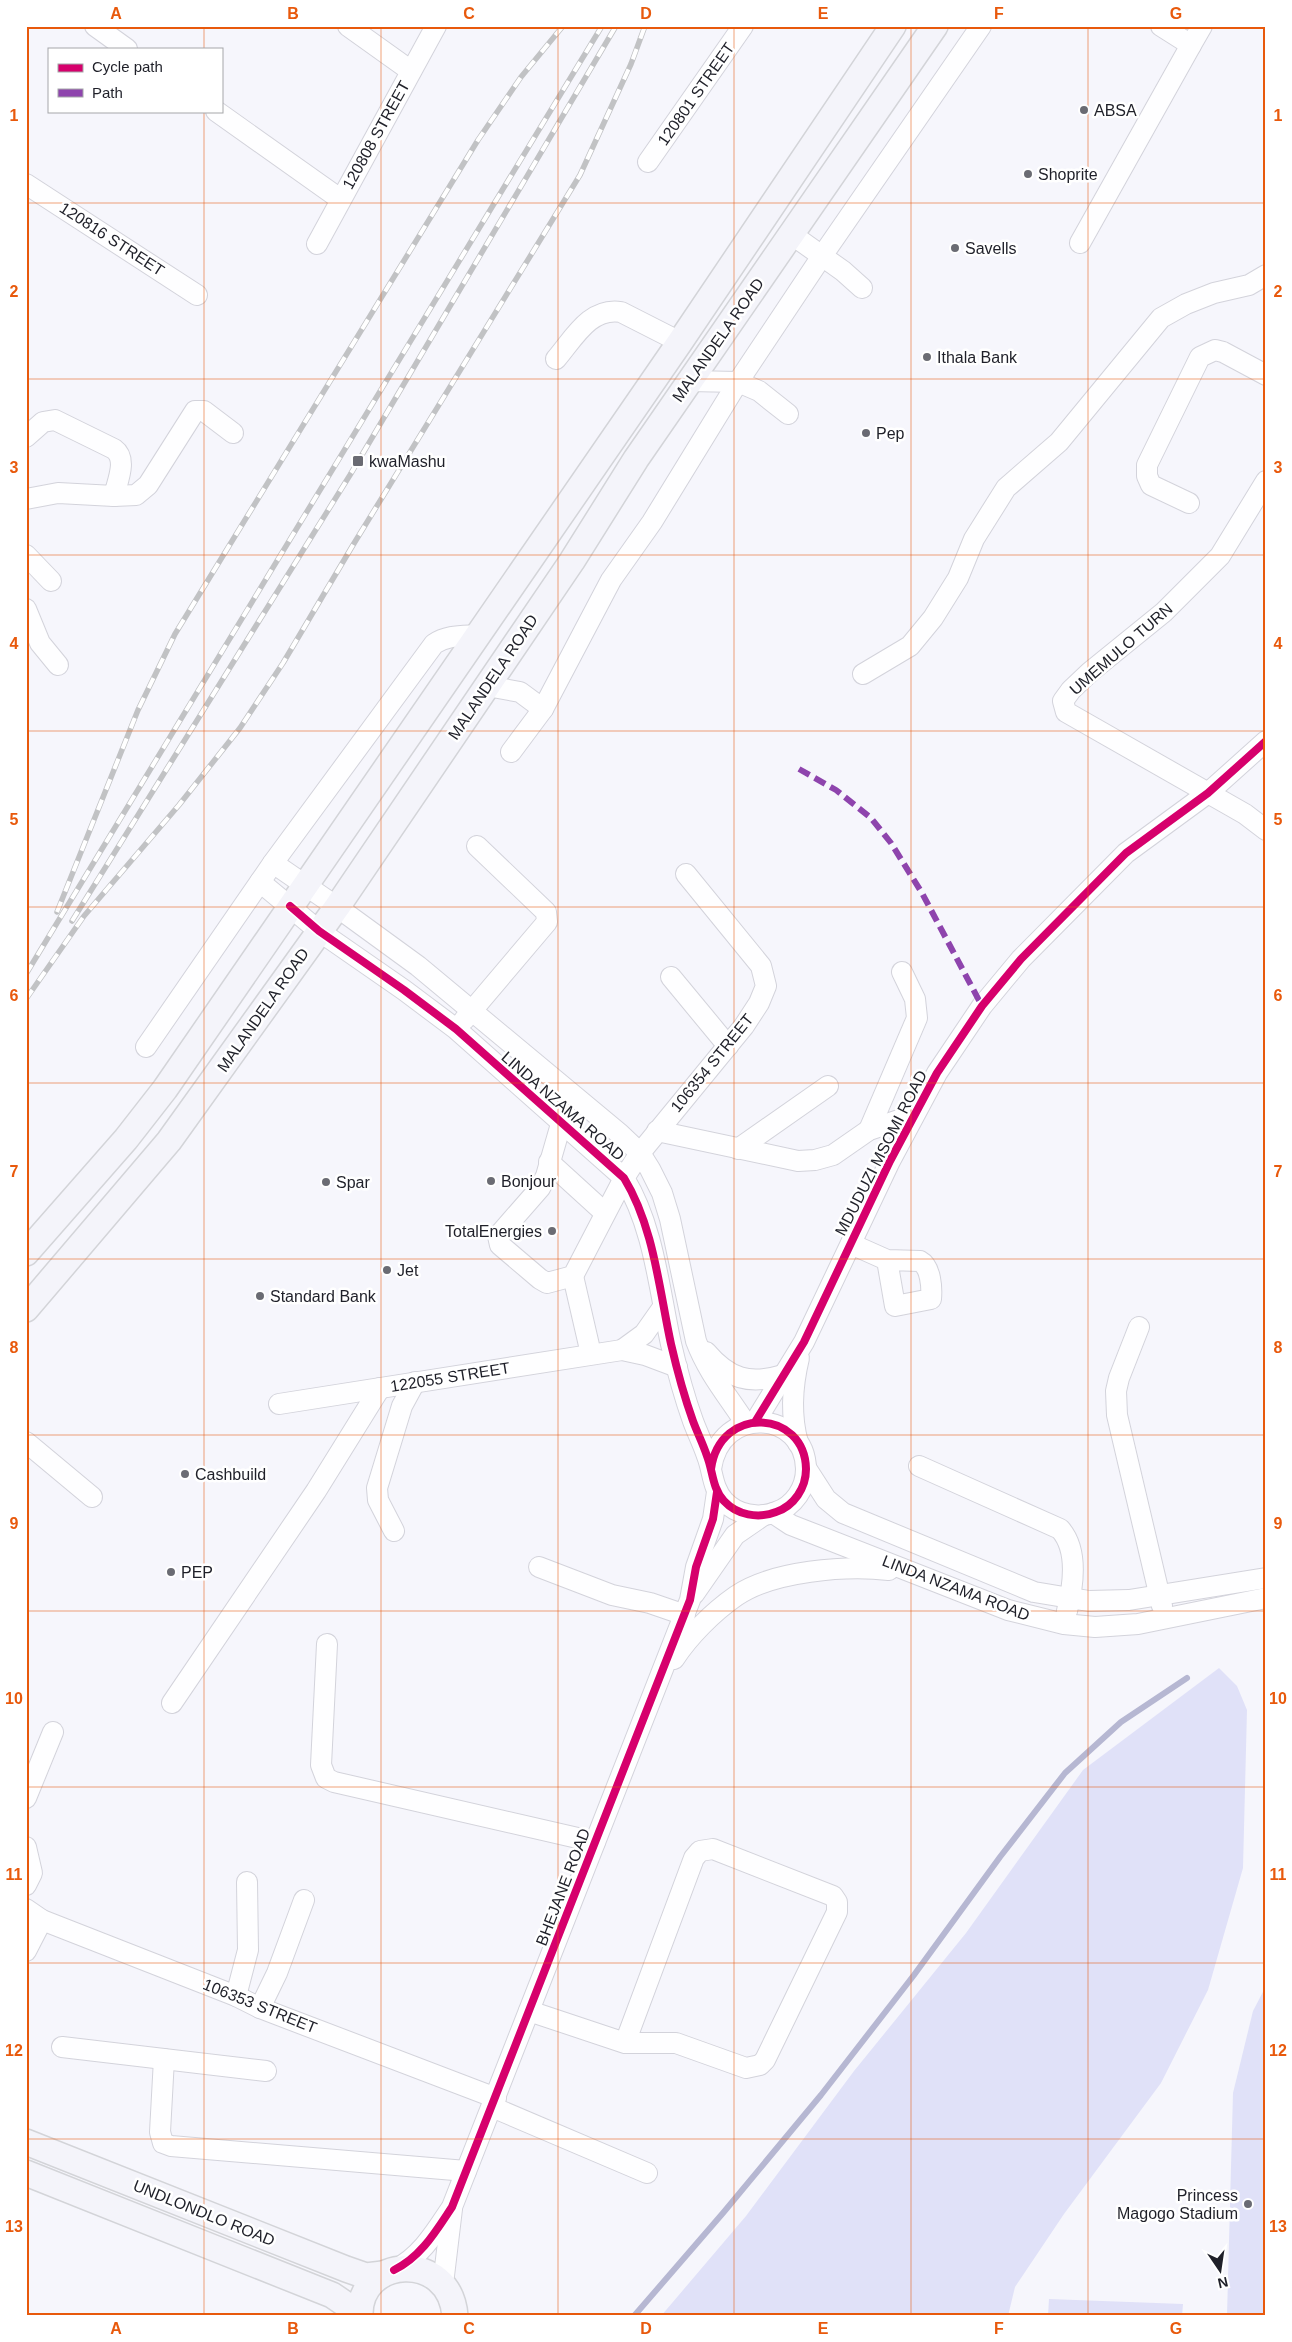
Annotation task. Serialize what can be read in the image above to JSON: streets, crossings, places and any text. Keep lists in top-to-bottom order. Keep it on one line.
{"streets":{"main road":["MALANDELA ROAD","UNDLONDLO ROAD"],"street":["120801 STREET","120808 STREET","120816 STREET","UMEMULO TURN","106354 STREET","LINDA NZAMA ROAD","MDUDUZI MSOMI ROAD","122055 STREET","BHEJANE ROAD","106353 STREET"]},"crossings":[["MALANDELA ROAD","LINDA NZAMA ROAD"],["UMEMULO TURN","MDUDUZI MSOMI ROAD"],["106354 STREET","LINDA NZAMA ROAD"],["LINDA NZAMA ROAD","MDUDUZI MSOMI ROAD"],["LINDA NZAMA ROAD","122055 STREET"],["LINDA NZAMA ROAD","BHEJANE ROAD"],["MDUDUZI MSOMI ROAD","BHEJANE ROAD"],["BHEJANE ROAD","106353 STREET"],["BHEJANE ROAD","UNDLONDLO ROAD"]],"places":{"other":["ABSA","Shoprite","Savells","Ithala Bank","Pep","Bonjour","Spar","TotalEnergies","Jet","Standard Bank","Cashbuild","PEP","Princess Magogo Stadium"],"transit":["kwaMashu"]},"legend":["Cycle path","Path"],"north":"bottom","grid":{"columns":["A","B","C","D","E","F","G"],"rows":["1","2","3","4","5","6","7","8","9","10","11","12","13"]}}
